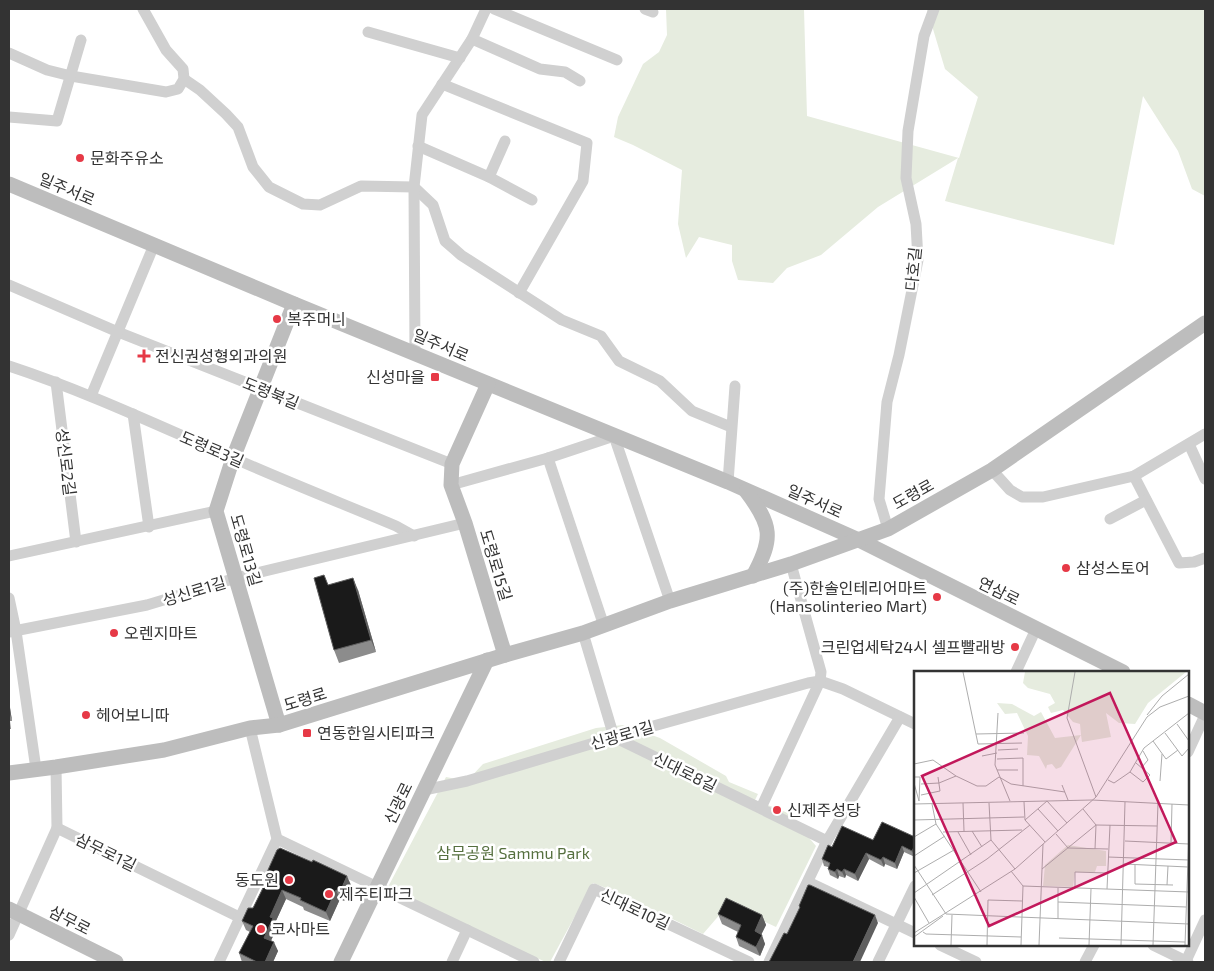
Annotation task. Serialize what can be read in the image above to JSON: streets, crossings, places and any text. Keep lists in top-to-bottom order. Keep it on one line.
{"streets":{"main road":["일주서로","도령로","도령로13길","도령로15길","연삼로","신광로","삼무로"],"street":["다호길","도령북길","도령로3길","성신로2길","성신로1길","신광로1길","신대로8길","삼무로1길","신대로10길"]},"crossings":[["일주서로","도령로"],["일주서로","도령로13길"],["일주서로","도령로15길"],["일주서로","연삼로"],["다호길","도령로"],["도령북길","도령로13길"],["도령북길","도령로15길"],["도령로3길","성신로2길"],["도령로3길","도령로13길"],["도령로3길","성신로1길"],["도령로","도령로13길"],["도령로","도령로15길"],["도령로","연삼로"],["도령로","신광로"],["도령로13길","성신로1길"],["도령로15길","성신로1길"],["신광로1길","신대로8길"],["신광로1길","신광로"],["삼무로1길","삼무로"]],"parks":["삼무공원 Sammu Park"],"places":{"other":["문화주유소","복주머니","삼성스토어","(주)한솔인테리어마트 (Hansolinterieo Mart)","오렌지마트","크린업세탁24시 셀프빨래방","헤어보니따","신제주성당","동도원","제주티파크","코사마트"],"health":["전신권성형외과의원"],"transit":["신성마을","연동한일시티파크"]}}
